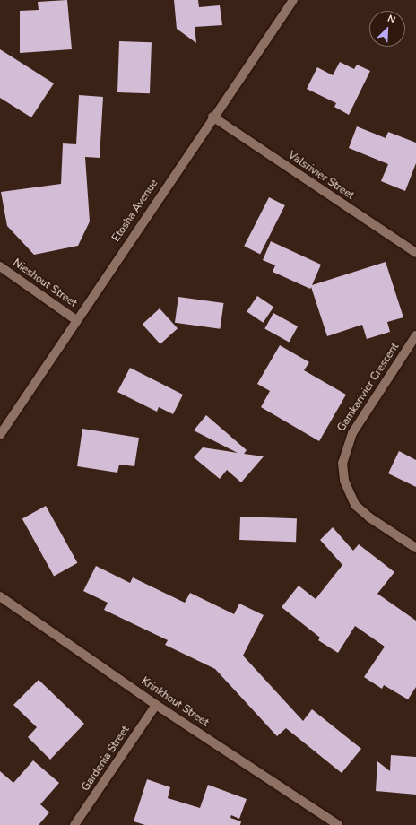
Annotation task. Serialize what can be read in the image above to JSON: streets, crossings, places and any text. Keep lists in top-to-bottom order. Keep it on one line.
{"streets":{"street":["Valsrivier Street","Etosha Avenue","Nieshout Street","Gamkarivier Crescent","Krinkhout Street","Gardenia Street"]},"crossings":[["Valsrivier Street","Etosha Avenue"],["Etosha Avenue","Nieshout Street"],["Krinkhout Street","Gardenia Street"]],"north":"top right"}
